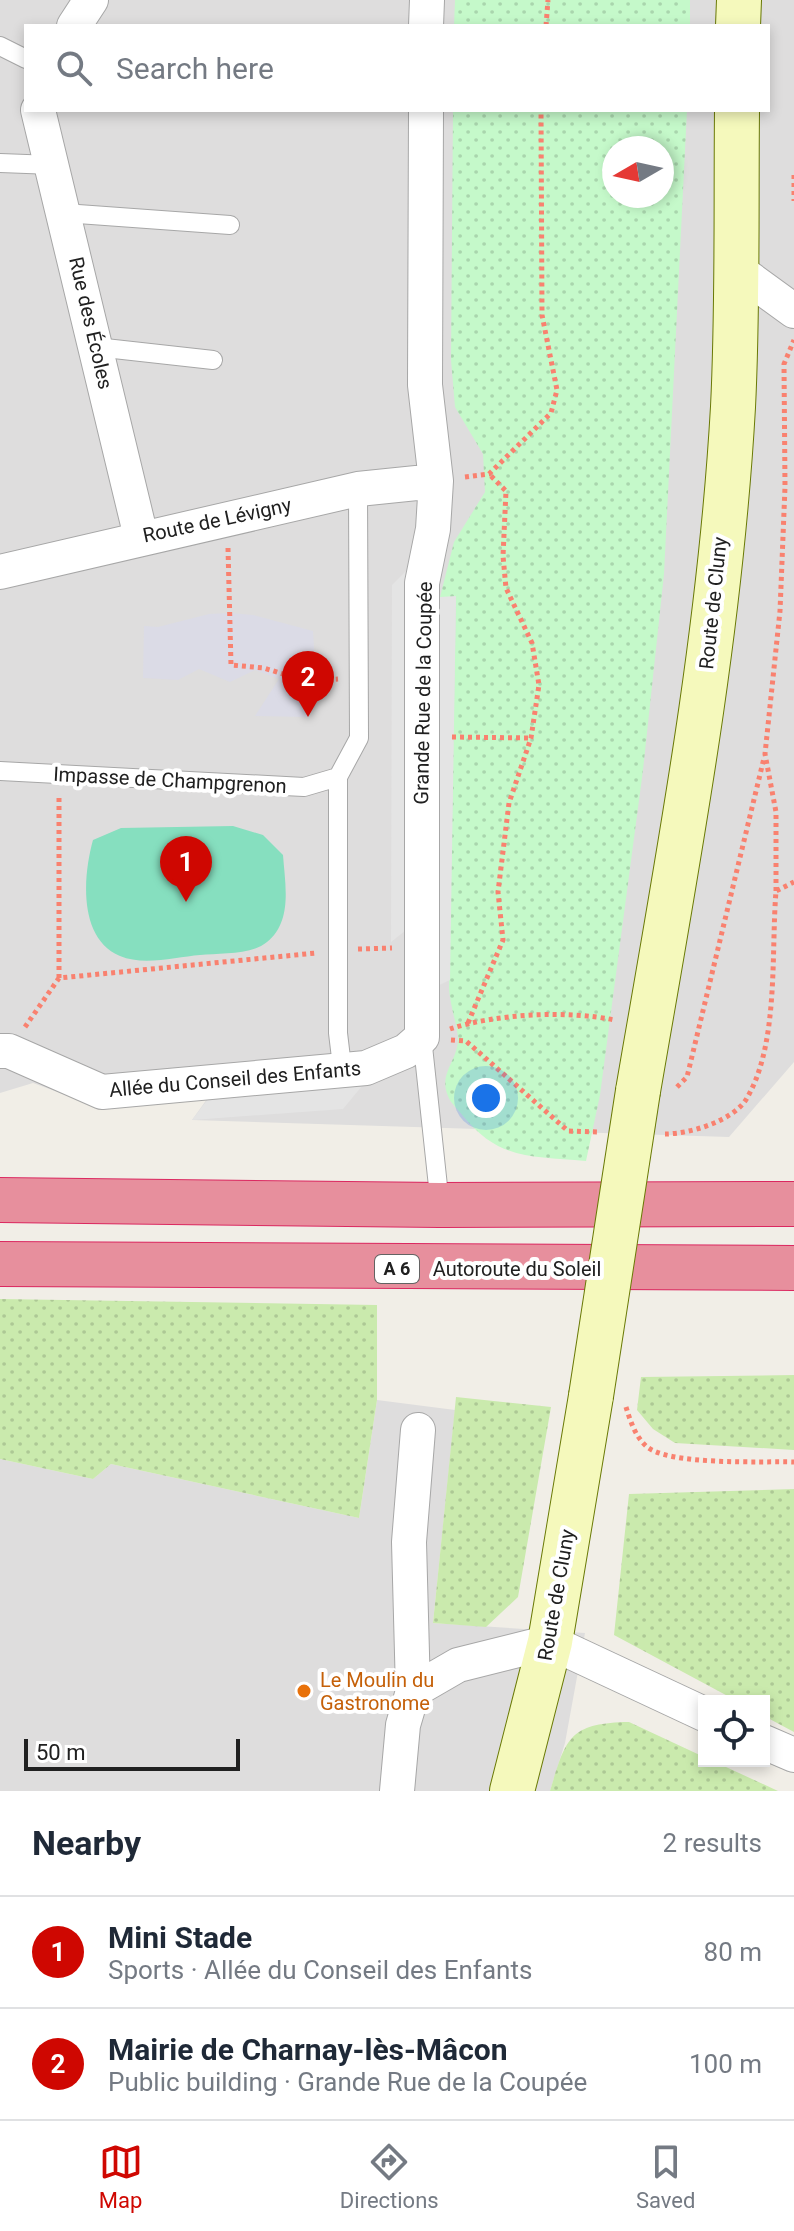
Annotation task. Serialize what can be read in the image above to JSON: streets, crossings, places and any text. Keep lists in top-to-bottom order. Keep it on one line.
{"streets":{"highway":["A 6","Autoroute du Soleil"],"main road":["Route de Cluny"],"street":["Rue des Écoles","Route de Lévigny","Grande Rue de la Coupée","Allée du Conseil des Enfants"],"lane":["Impasse de Champgrenon"]},"crossings":[["Rue des Écoles","Route de Lévigny"],["Route de Lévigny","Grande Rue de la Coupée"],["Grande Rue de la Coupée","Allée du Conseil des Enfants"]],"places":["Le Moulin du Gastronome"],"scale_bar":"50 m","north":"left","page":{"search":"Search here","pins":["2","1"],"scale":"50 m","heading":["Nearby","2 results"],"list":[{"mark":"1","name":"Mini Stade","note":"Sports · Allée du Conseil des Enfants","value":"80 m"},{"mark":"2","name":"Mairie de Charnay-lès-Mâcon","note":"Public building · Grande Rue de la Coupée","value":"100 m"}],"nav":["Map","Directions","Saved"]}}
